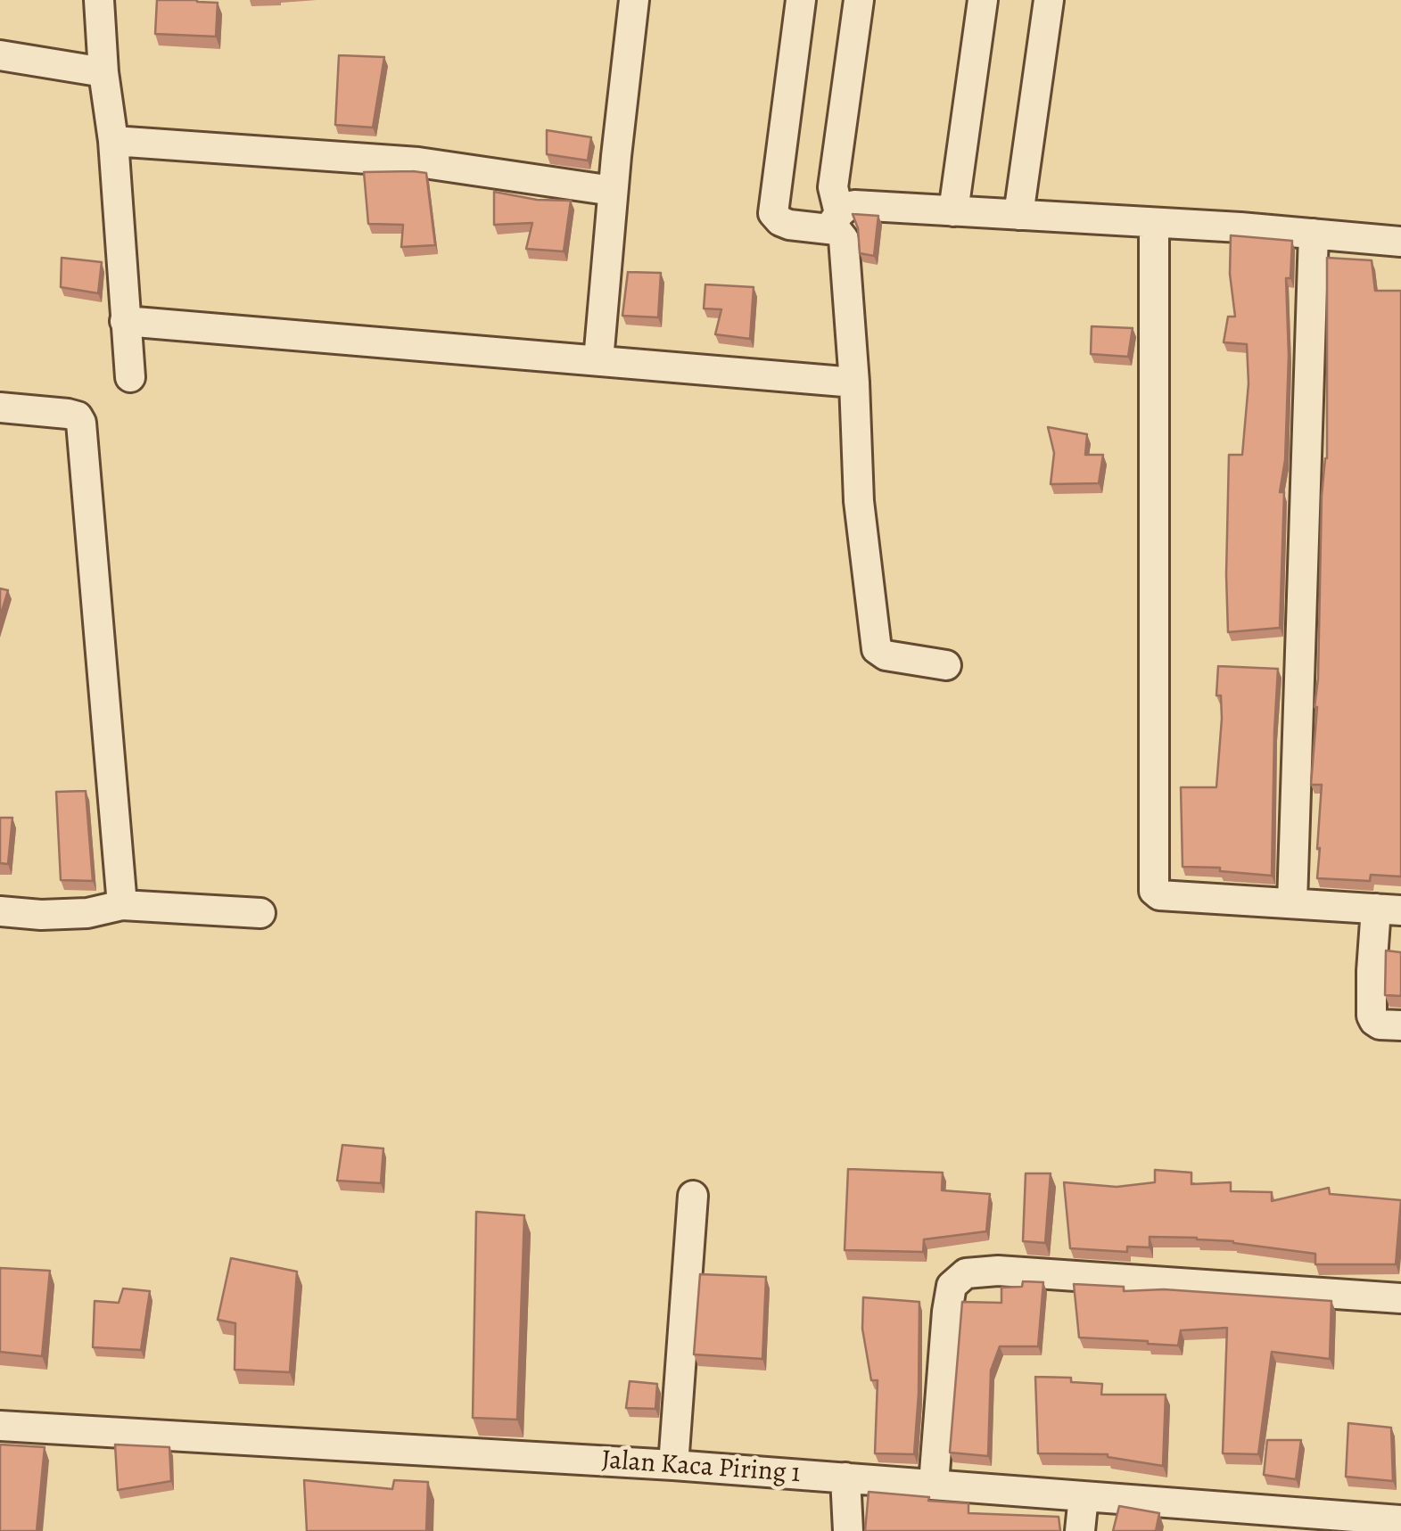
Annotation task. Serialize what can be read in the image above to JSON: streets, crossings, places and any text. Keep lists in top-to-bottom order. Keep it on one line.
{"streets":{"street":["Jalan Kaca Piring 1"]}}
